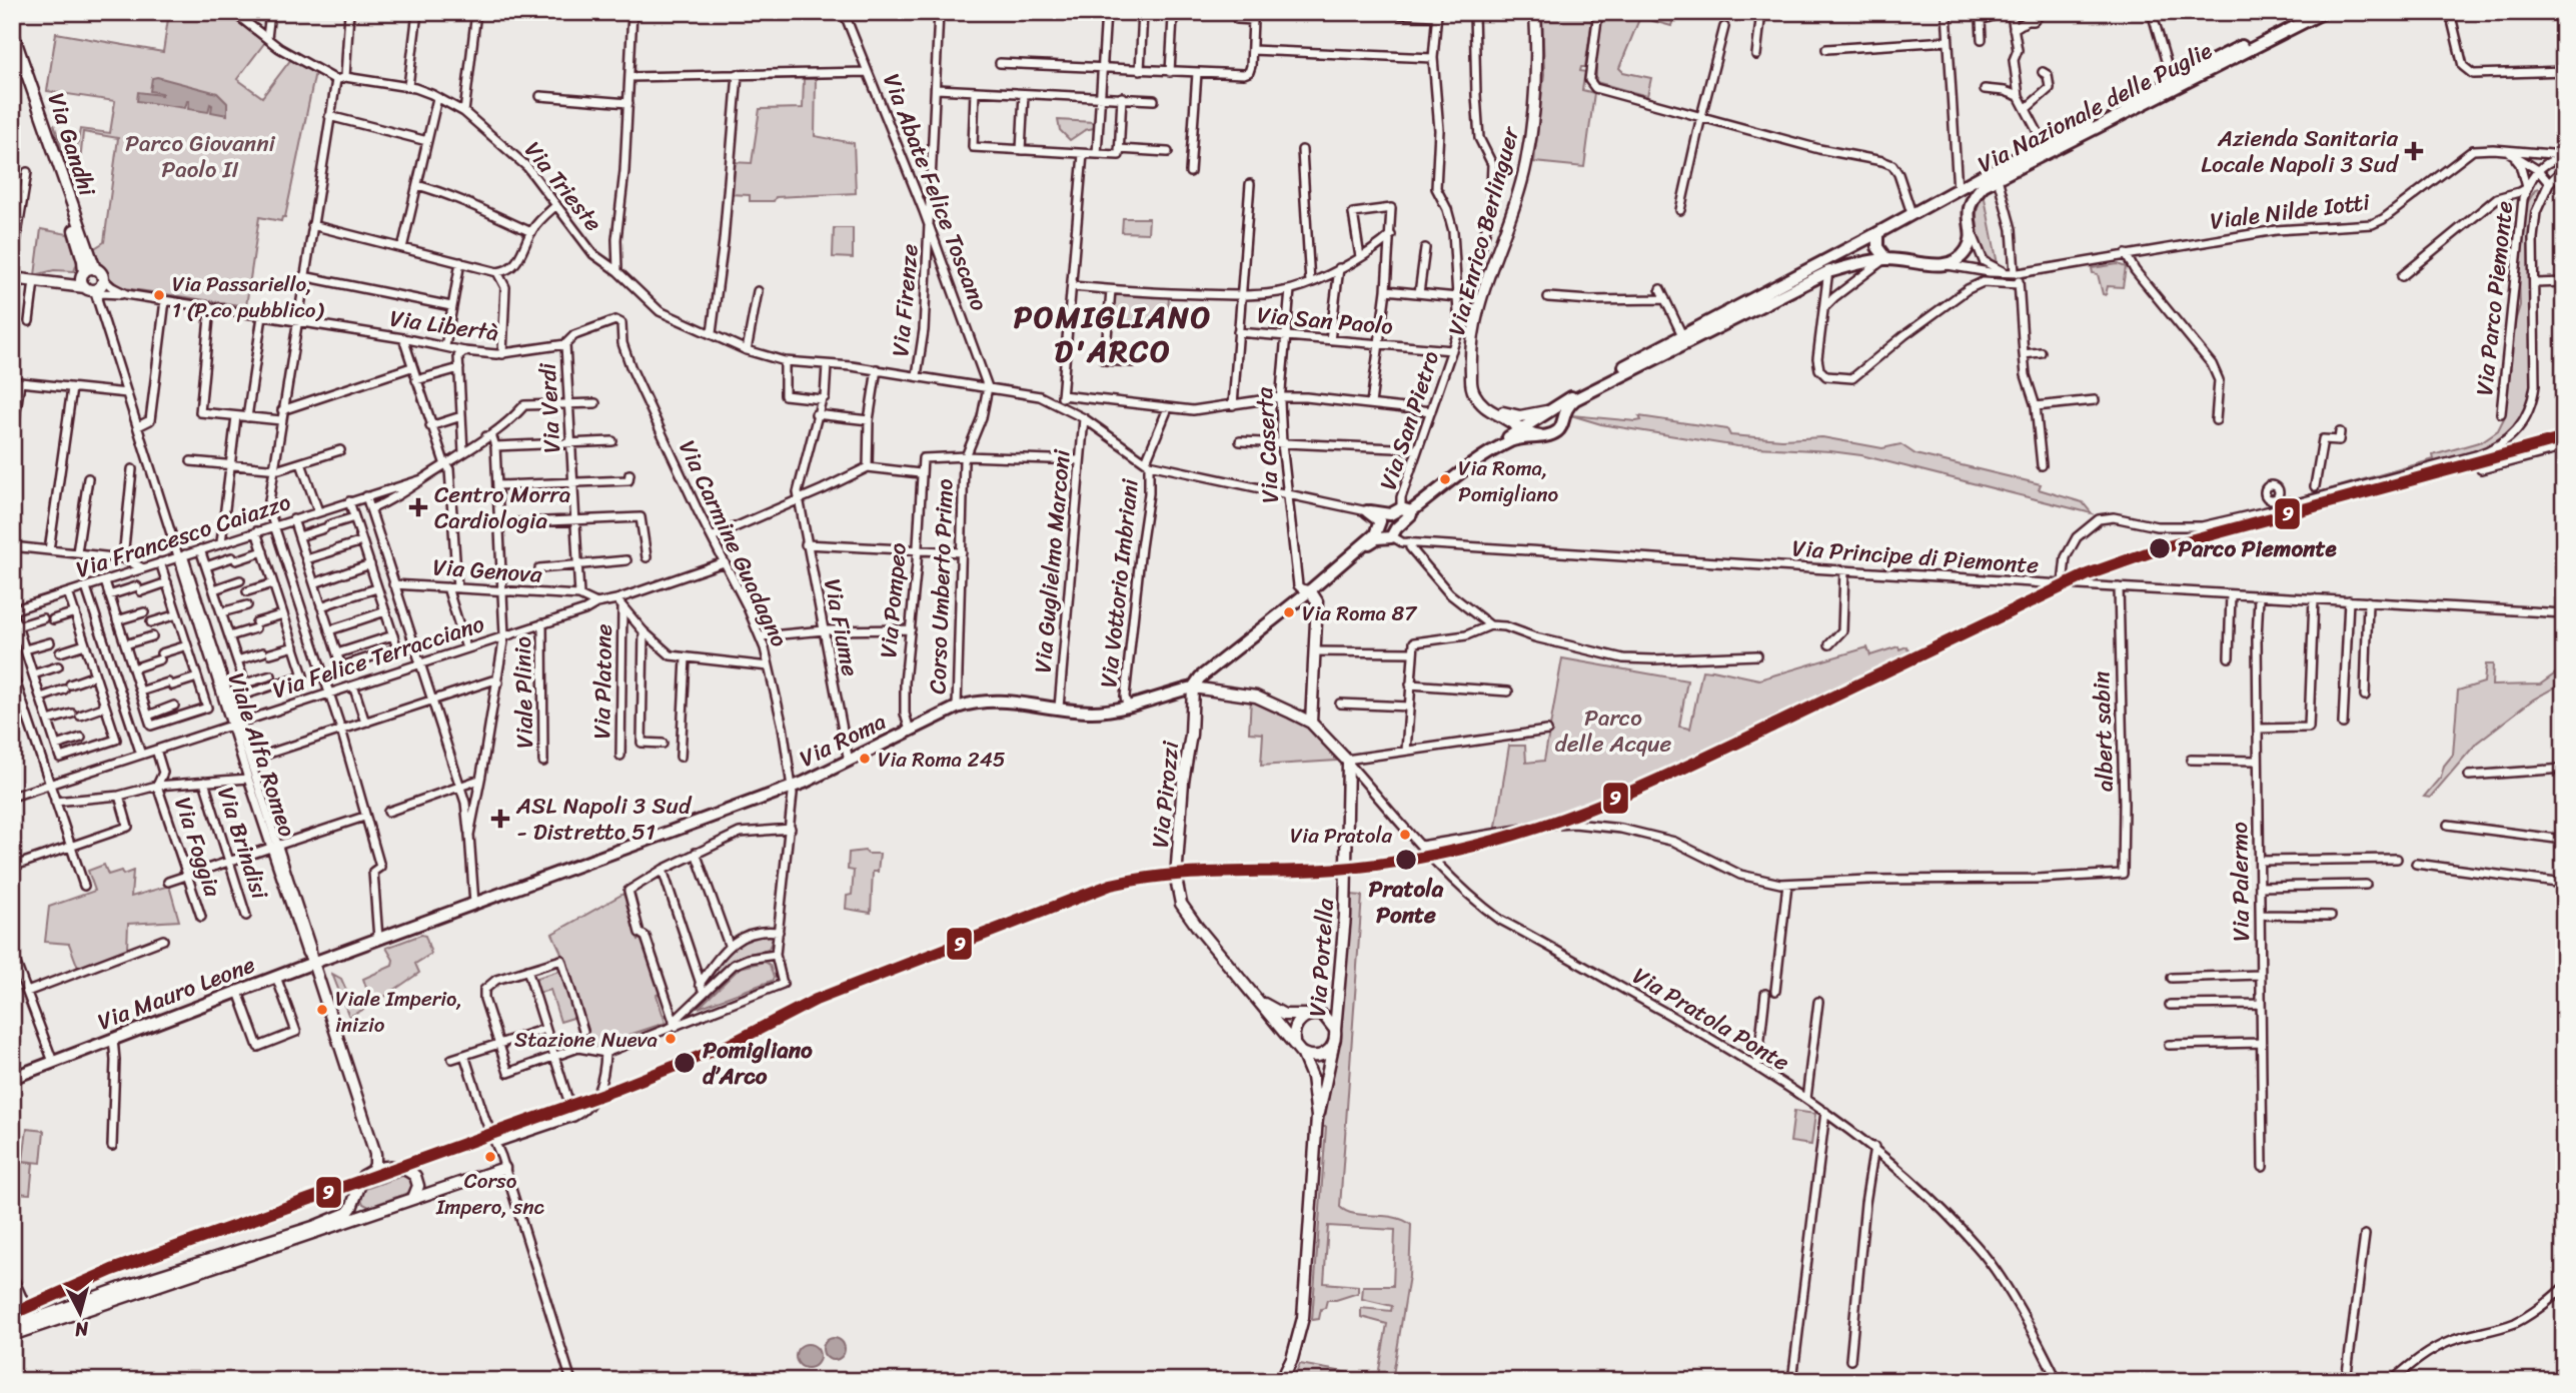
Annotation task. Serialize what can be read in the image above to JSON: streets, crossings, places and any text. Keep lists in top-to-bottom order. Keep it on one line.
{"streets":{"main road":["Via Nazionale delle Puglie","Via Gandhi","Via Enrico Berlinguer","Via Roma","Viale Alfa Romeo","Via Pirozzi","Via Portella","Via Mauro Leone","Via Pratola Ponte"],"street":["Via Trieste","Via Abate Felice Toscano","Viale Nilde Iotti","Via Parco Piemonte","Via Firenze","Via San Paolo","Via Libertà","Via Verdi","Via San Pietro","Via Caserta","Via Francesco Caiazzo","Via Carmine Guadagno","Via Principe di Piemonte","Via Guglielmo Marconi","Via Genova","Via Vottorio Imbriani","Corso Umberto Primo","Via Pompeo","Via Fiume","Via Felice Terracciano","Via Platone","Viale Plinio","albert sabin","Via Brindisi","Via Foggia","Via Palermo"]},"crossings":[["Via Nazionale delle Puglie","Via Enrico Berlinguer"],["Via Trieste","Via Abate Felice Toscano"],["Via Trieste","Via Firenze"],["Via Trieste","Via Guglielmo Marconi"],["Via Trieste","Via Vottorio Imbriani"],["Via Trieste","Corso Umberto Primo"],["Via Trieste","Via Fiume"],["Via Abate Felice Toscano","Via Firenze"],["Via Abate Felice Toscano","Corso Umberto Primo"],["Viale Nilde Iotti","Via Parco Piemonte"],["Via San Paolo","Via San Pietro"],["Via San Paolo","Via Caserta"],["Via Libertà","Via Verdi"],["Via Libertà","Via Carmine Guadagno"],["Via Verdi","Via Genova"],["Via Caserta","Via Roma"],["Via Carmine Guadagno","Via Felice Terracciano"],["Via Carmine Guadagno","Via Roma"],["Via Principe di Piemonte","albert sabin"],["Via Principe di Piemonte","Via Palermo"],["Via Guglielmo Marconi","Via Roma"],["Via Vottorio Imbriani","Via Roma"],["Corso Umberto Primo","Via Roma"],["Via Pompeo","Via Roma"],["Via Fiume","Via Roma"],["Via Felice Terracciano","Viale Plinio"],["Via Felice Terracciano","Viale Alfa Romeo"],["Via Felice Terracciano","Via Foggia"],["Via Roma","Viale Alfa Romeo"],["Via Roma","Via Pirozzi"],["Via Roma","Via Mauro Leone"],["Via Roma","Via Pratola Ponte"],["Viale Alfa Romeo","Via Mauro Leone"],["Via Pirozzi","Via Portella"],["Via Pirozzi","Via Pratola Ponte"],["Via Portella","Via Pratola Ponte"]],"districts":["POMIGLIANO D'ARCO"],"parks":["Parco Giovanni Paolo II","Parco delle Acque"],"places":{"health":["Azienda Sanitaria Locale Napoli 3 Sud","Centro Morra Cardiologia","ASL Napoli 3 Sud - Distretto 51"],"other":["Via Passariello, 1 (P.co pubblico)","Via Roma, Pomigliano","Parco Piemonte","Via Roma 87","Via Roma 245","Via Pratola","Pratola Ponte","Viale Imperio, inizio","Stazione Nueva","Pomigliano d’Arco","Corso Impero, snc"]},"lines":["transit line 9"],"north":"bottom"}
